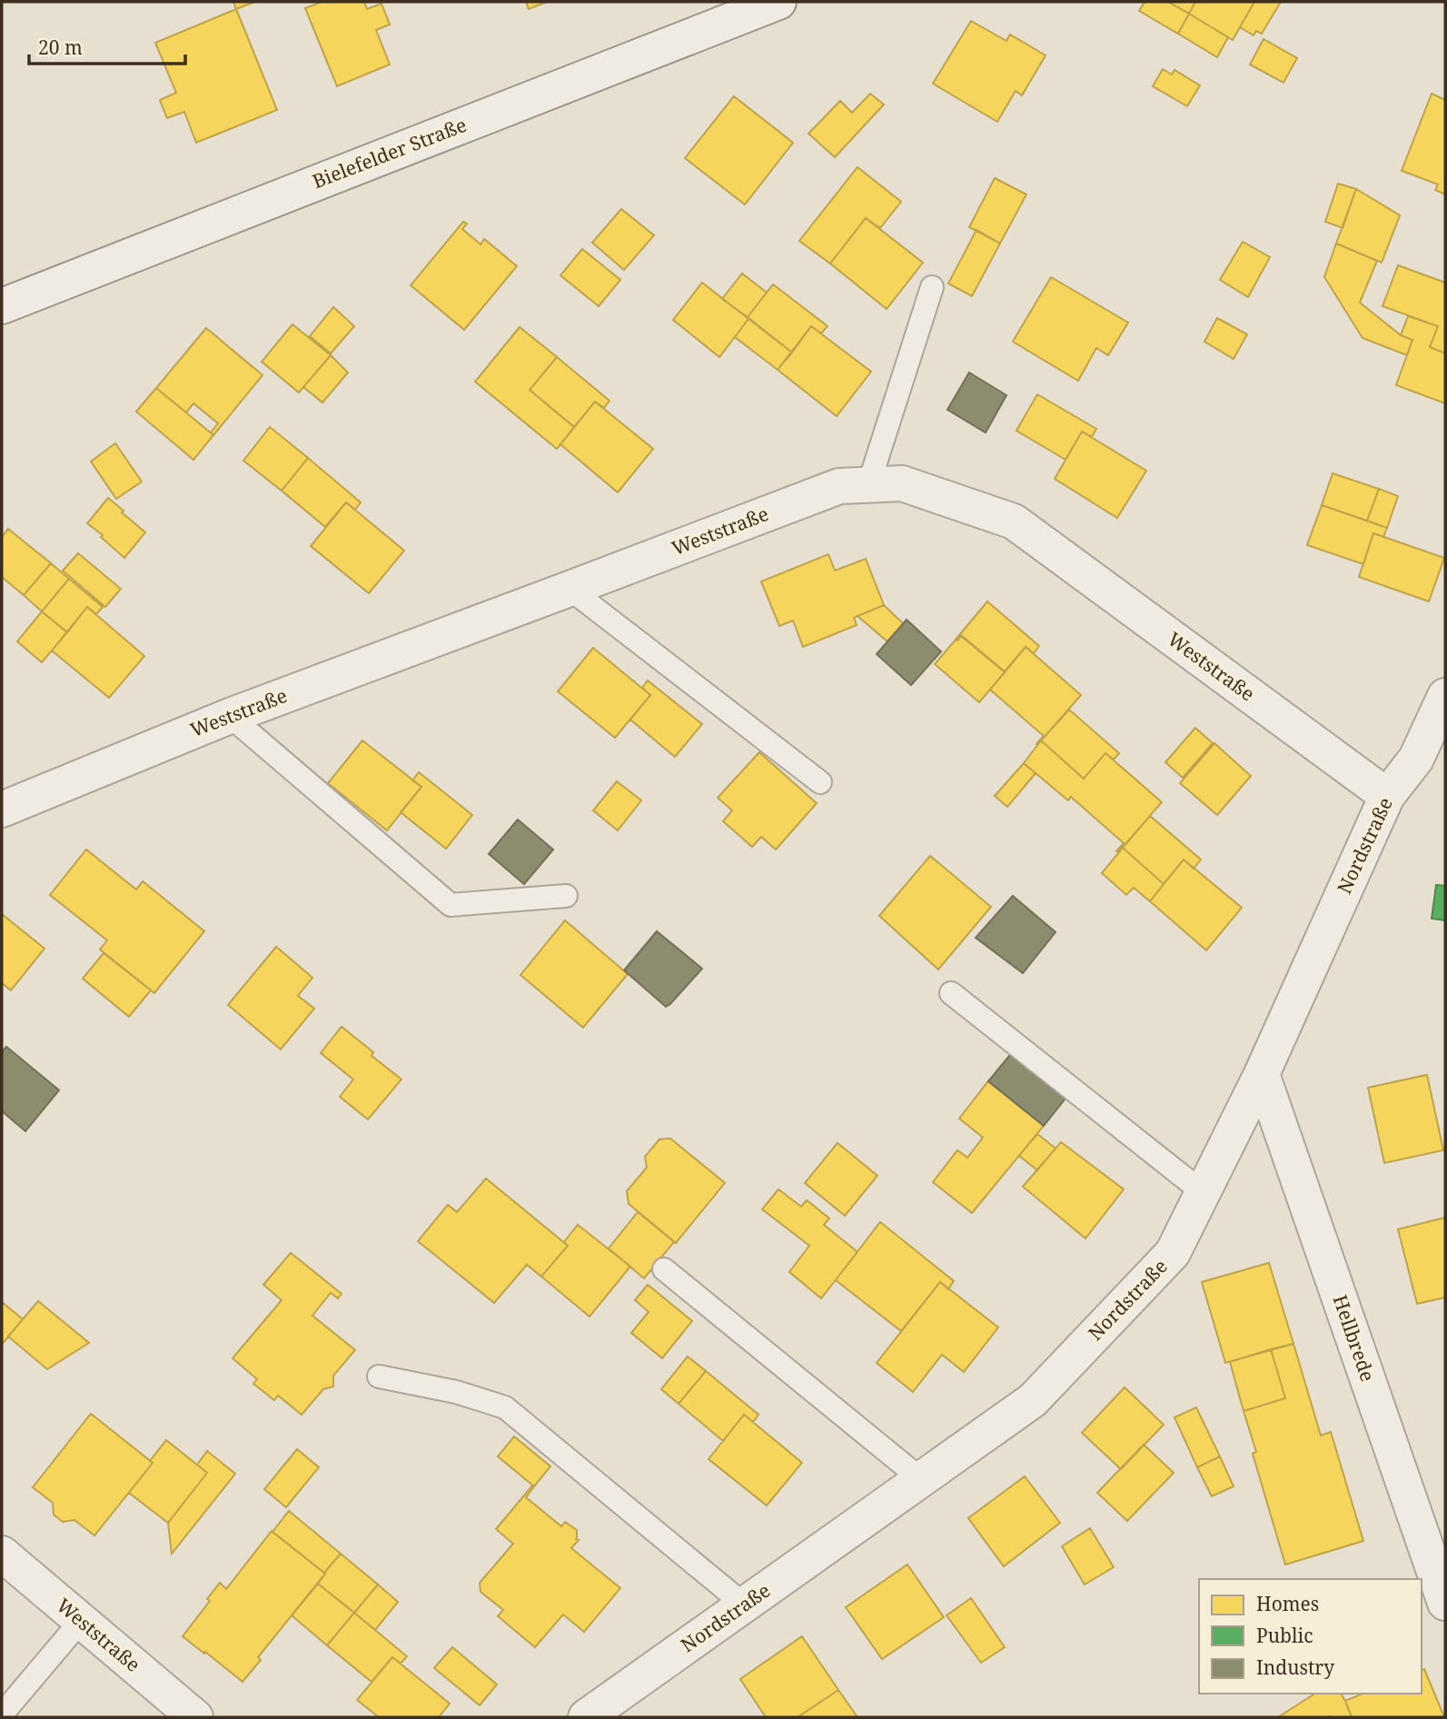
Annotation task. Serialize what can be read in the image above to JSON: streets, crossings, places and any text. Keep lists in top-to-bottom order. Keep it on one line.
{"streets":{"street":["Bielefelder Straße","Weststraße","Nordstraße","Hellbrede"]},"crossings":[["Weststraße","Nordstraße"],["Nordstraße","Hellbrede"]],"legend":["Homes","Public","Industry"],"scale_bar":"20 m"}
